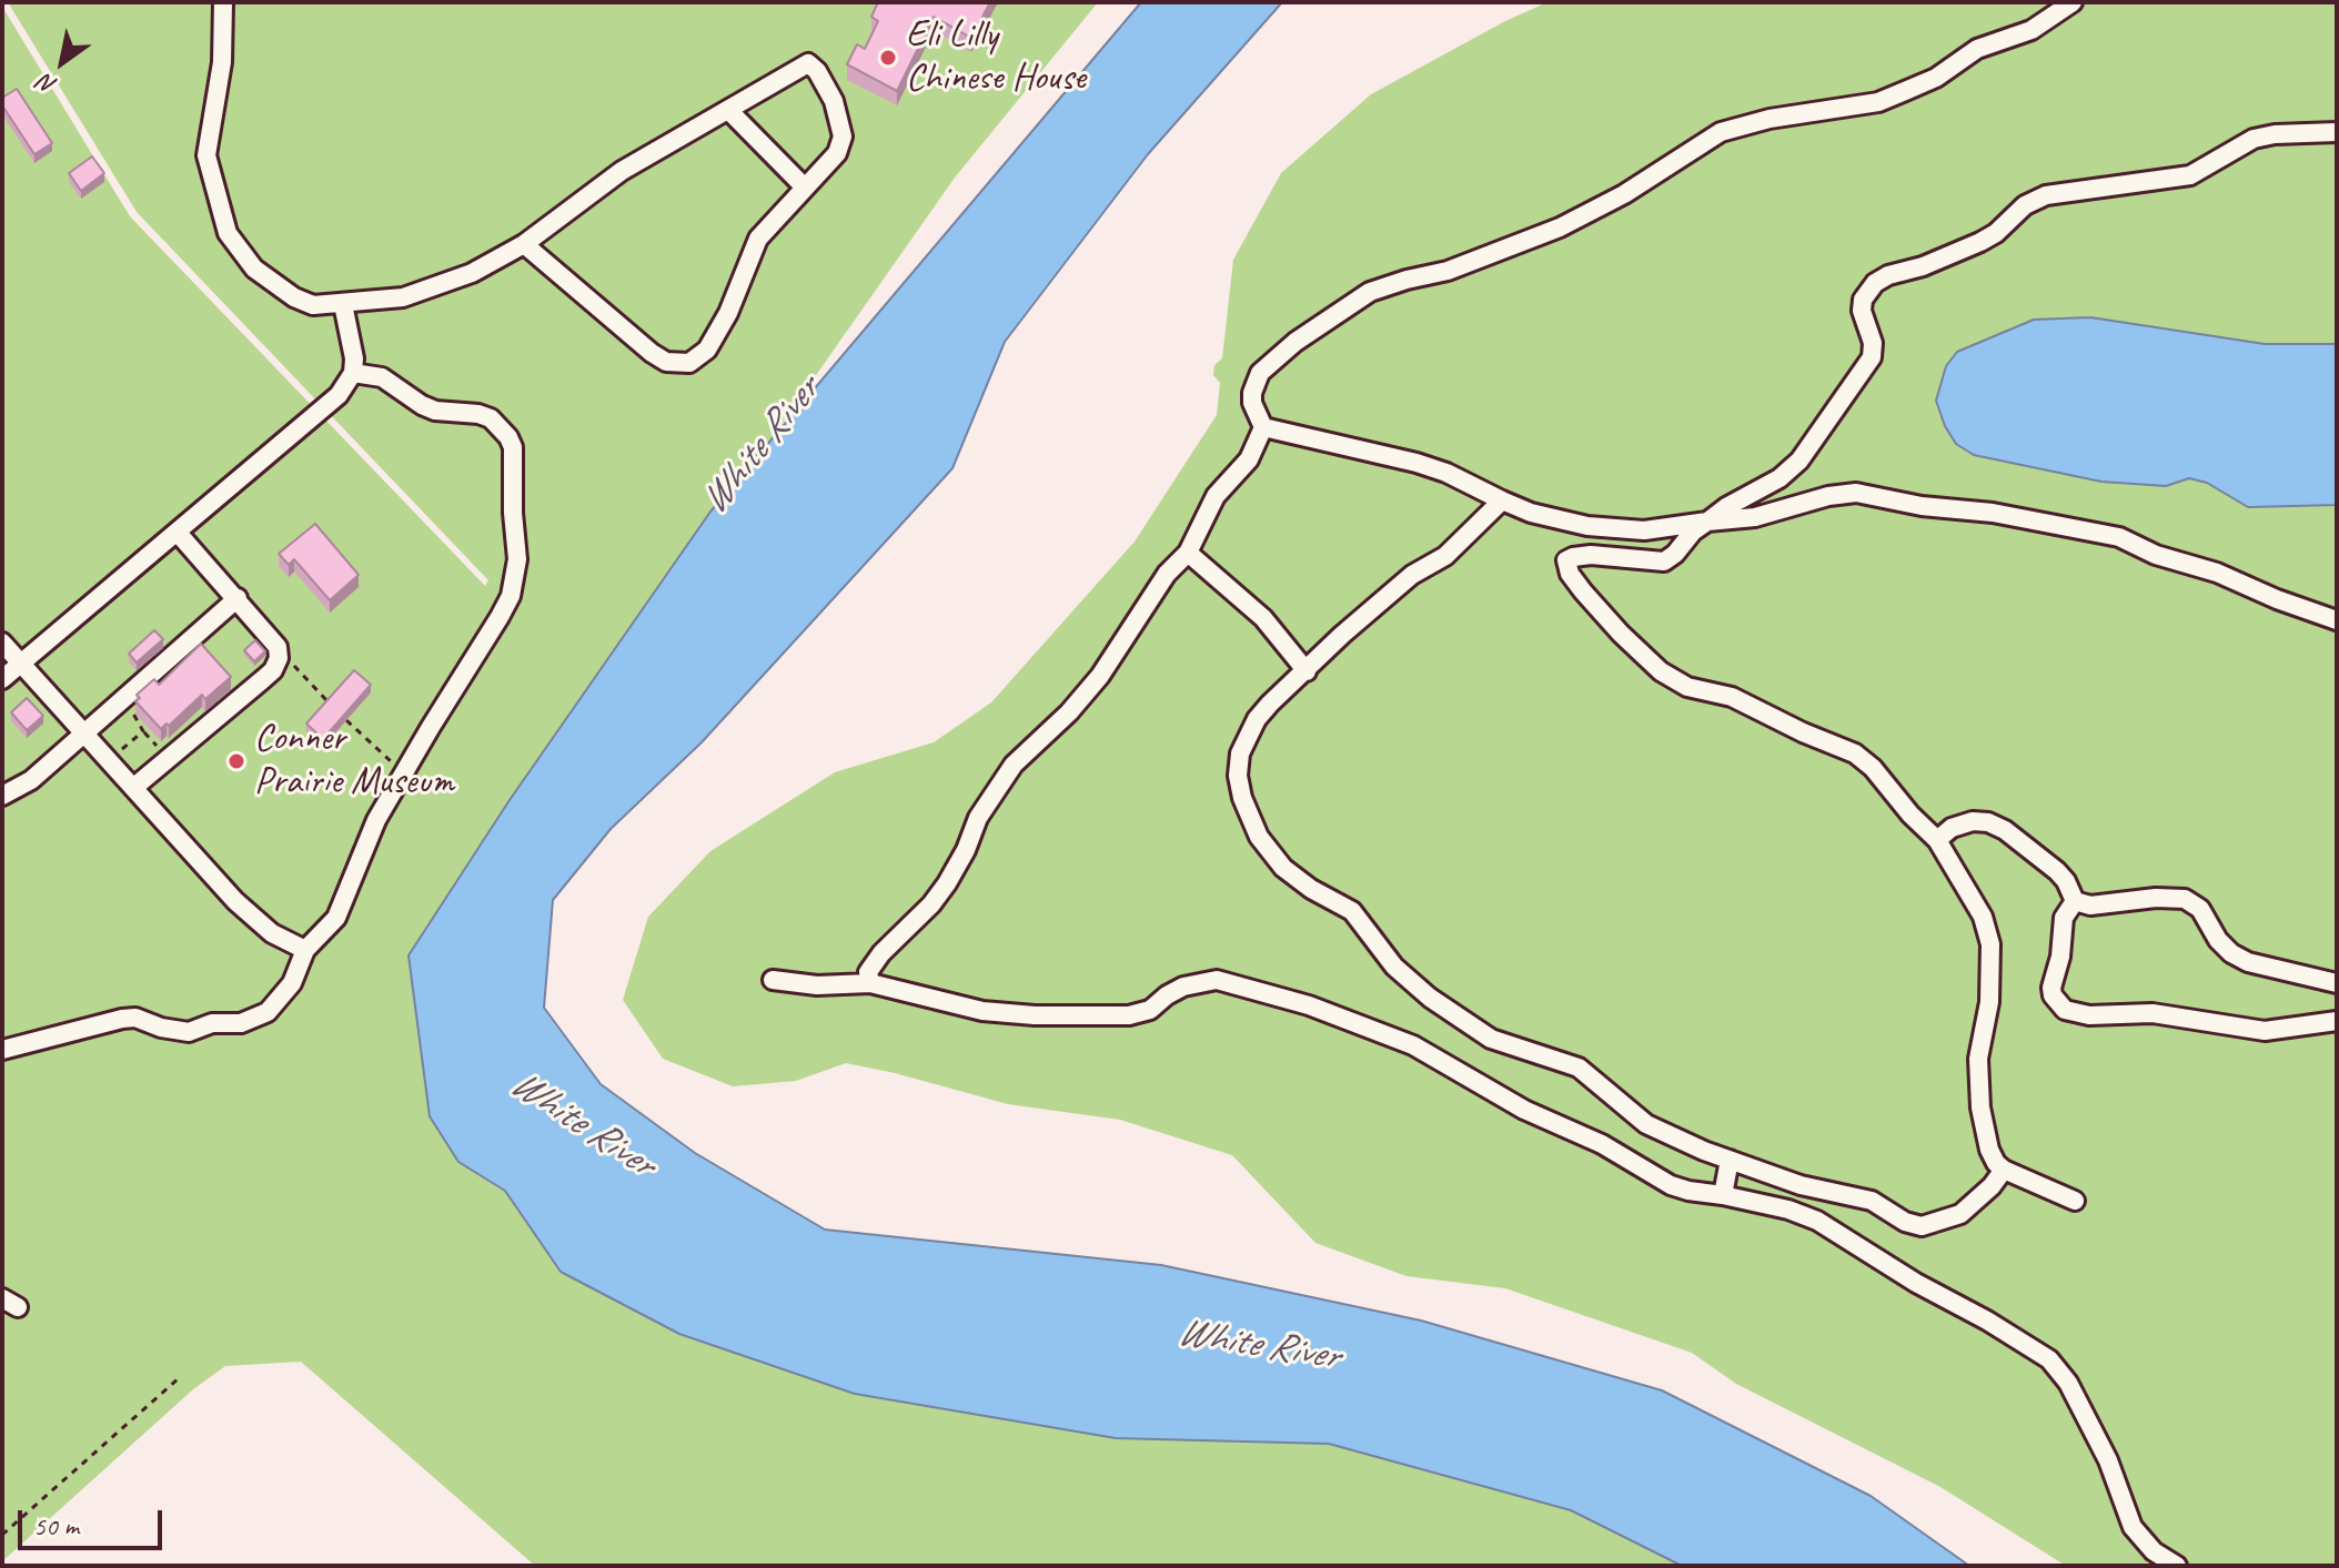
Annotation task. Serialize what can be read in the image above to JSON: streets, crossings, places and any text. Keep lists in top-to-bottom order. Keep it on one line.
{"water":["White River"],"places":["Eli Lilly Chinese House","Conner Prairie Museum"],"scale_bar":"50 m","north":"bottom left"}
